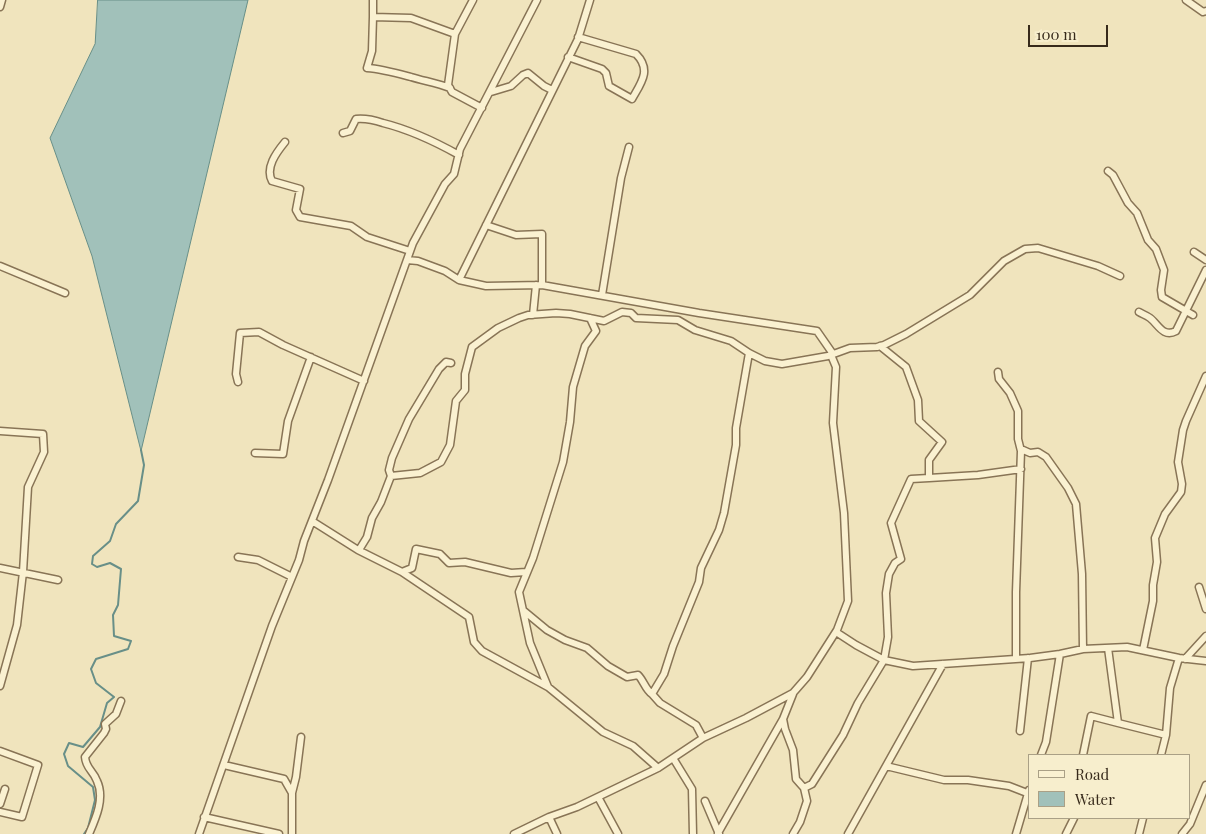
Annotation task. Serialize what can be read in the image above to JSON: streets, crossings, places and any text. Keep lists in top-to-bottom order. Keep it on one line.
{"legend":["Road","Water"],"scale_bar":"100 m"}
